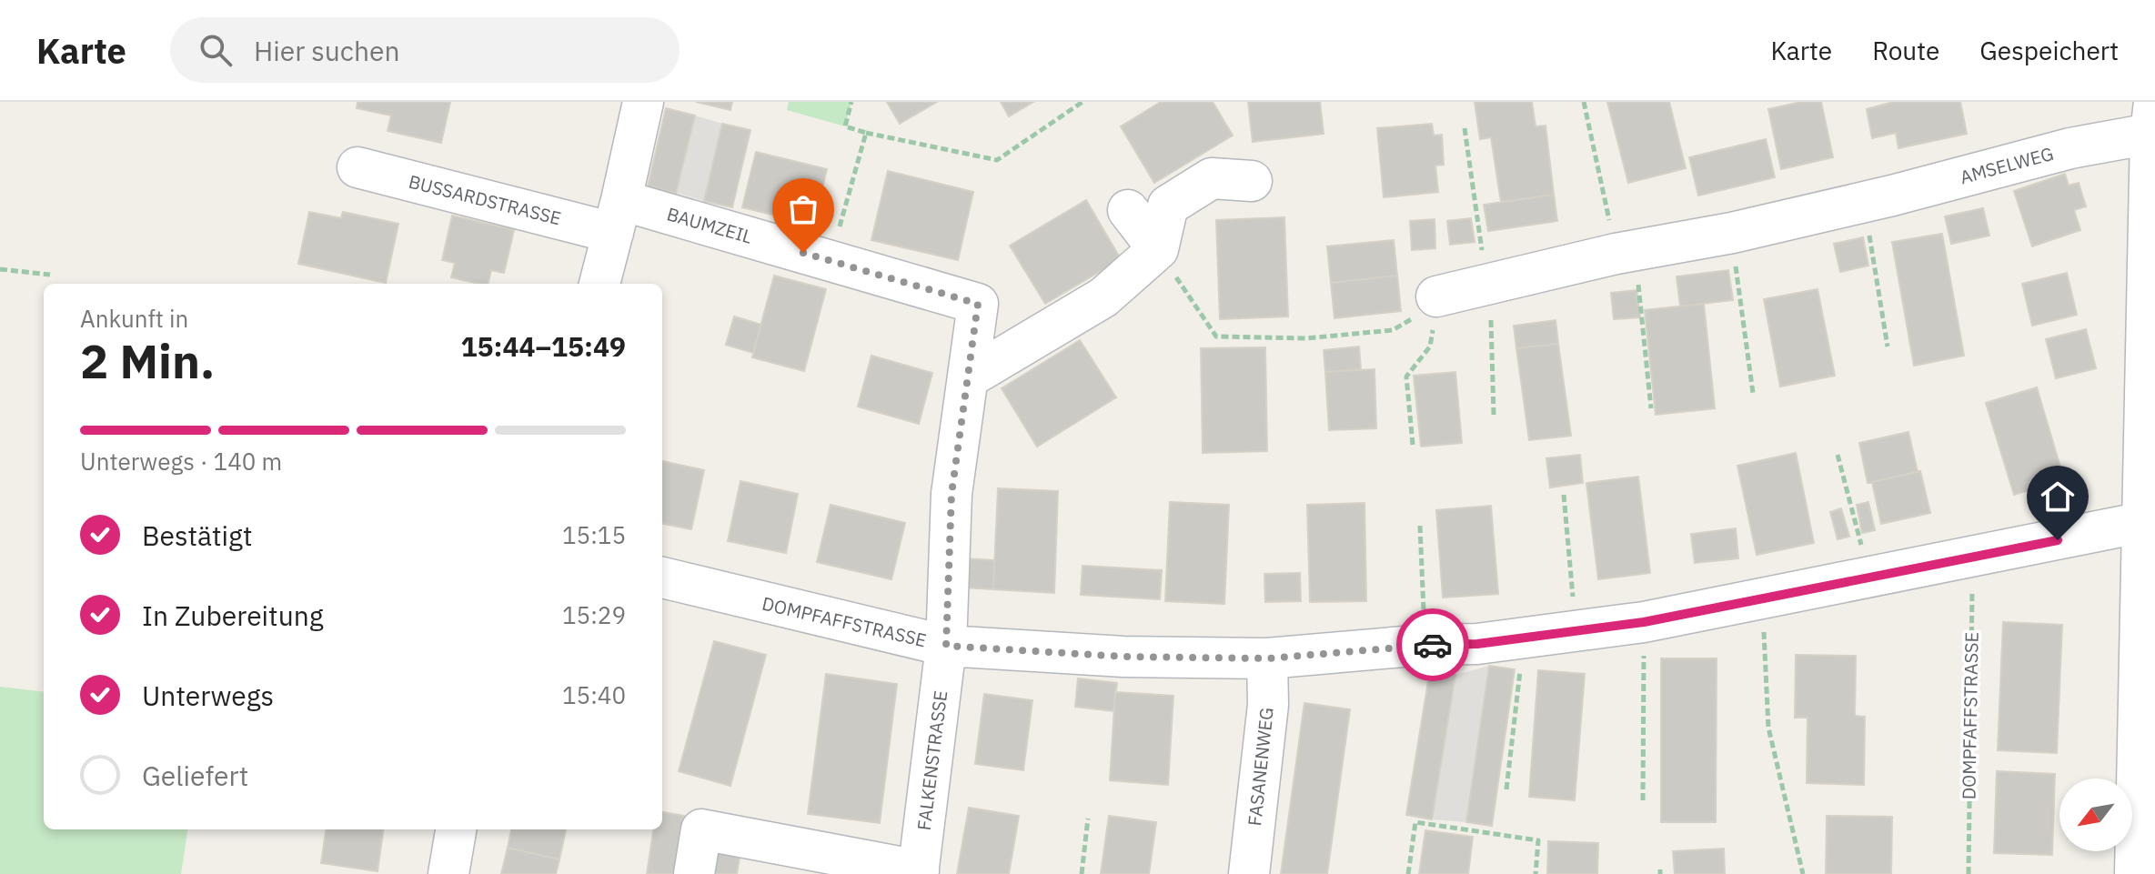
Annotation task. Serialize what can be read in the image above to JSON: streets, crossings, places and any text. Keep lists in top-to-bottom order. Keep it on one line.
{"streets":{"street":["AMSELWEG","BUSSARDSTRASSE","BAUMZEIL","DOMPFAFFSTRASSE","FALKENSTRASSE","FASANENWEG"]},"crossings":[["BUSSARDSTRASSE","BAUMZEIL"],["BAUMZEIL","DOMPFAFFSTRASSE"],["BAUMZEIL","FALKENSTRASSE"],["DOMPFAFFSTRASSE","FALKENSTRASSE"],["DOMPFAFFSTRASSE","FASANENWEG"]],"north":"bottom left","page":{"header":"Karte","search":"Hier suchen","nav":["Karte","Route","Gespeichert"],"heading":["2 Min.","Ankunft in","15:44–15:49"],"bar":"Unterwegs · 140 m","list":[["Bestätigt","15:15"],["In Zubereitung","15:29"],["Unterwegs","15:40"],"Geliefert"]}}
